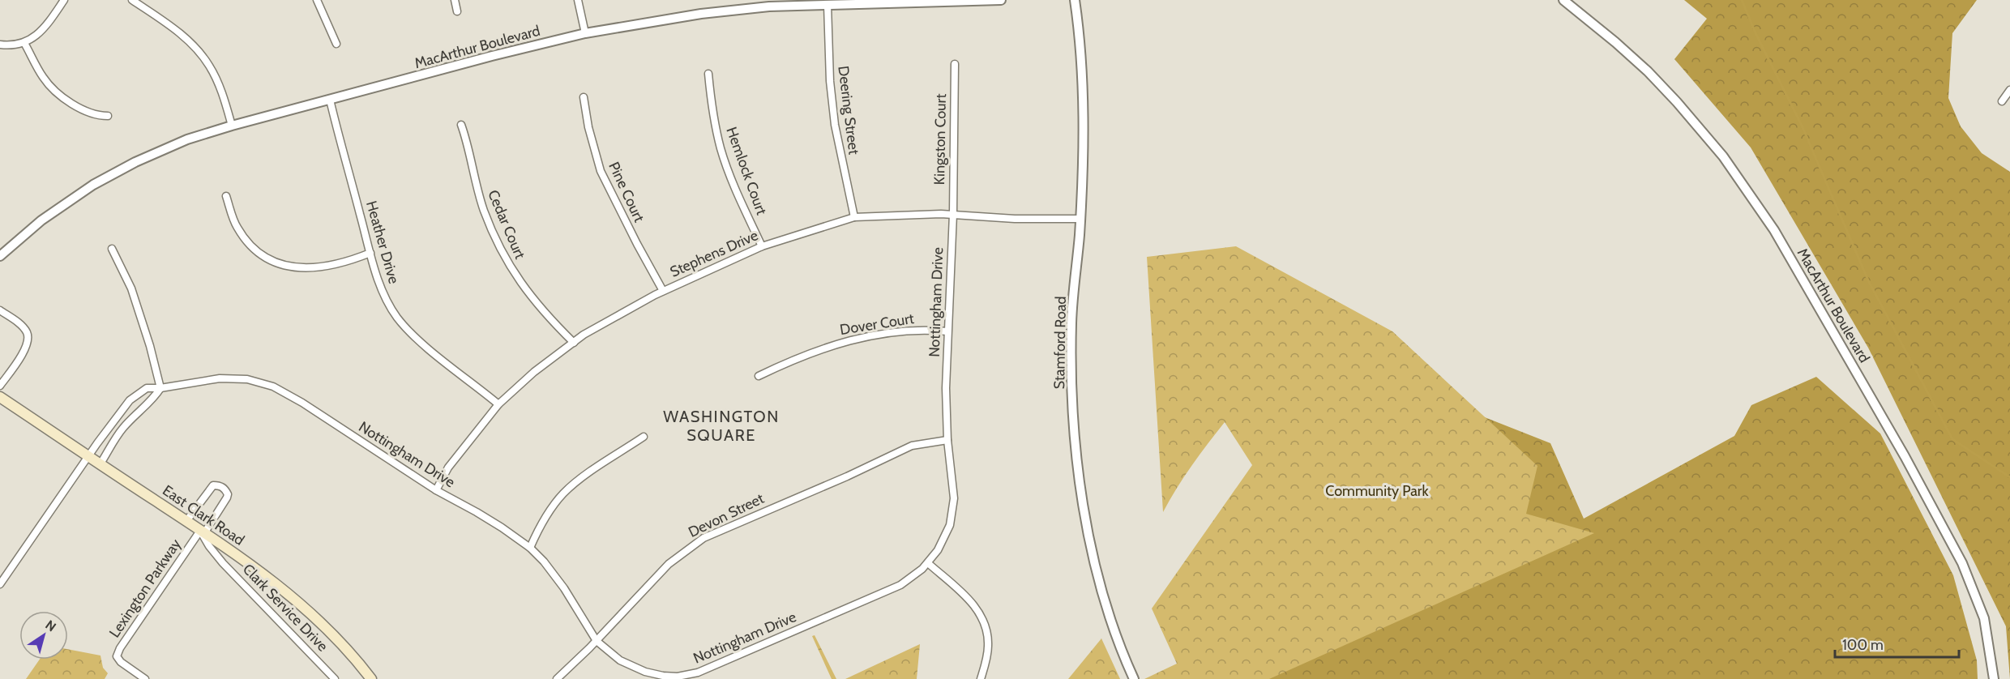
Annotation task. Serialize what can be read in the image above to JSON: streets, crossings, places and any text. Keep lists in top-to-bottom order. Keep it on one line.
{"streets":{"main road":["East Clark Road"],"street":["MacArthur Boulevard","Deering Street","Kingston Court","Hemlock Court","Pine Court","Cedar Court","Heather Drive","Stephens Drive","Nottingham Drive","Dover Court","Stamford Road","Devon Street","Lexington Parkway","Clark Service Drive"]},"crossings":[["MacArthur Boulevard","Deering Street"],["MacArthur Boulevard","Heather Drive"],["Deering Street","Stephens Drive"],["Kingston Court","Stephens Drive"],["Kingston Court","Nottingham Drive"],["Hemlock Court","Stephens Drive"],["Pine Court","Stephens Drive"],["Cedar Court","Stephens Drive"],["Heather Drive","Stephens Drive"],["Stephens Drive","Nottingham Drive"],["Stephens Drive","Stamford Road"],["Nottingham Drive","Dover Court"],["Nottingham Drive","East Clark Road"],["Nottingham Drive","Devon Street"],["East Clark Road","Lexington Parkway"],["East Clark Road","Clark Service Drive"],["Lexington Parkway","Clark Service Drive"]],"districts":["WASHINGTON SQUARE"],"parks":["Community Park"],"scale_bar":"100 m","north":"top right"}
